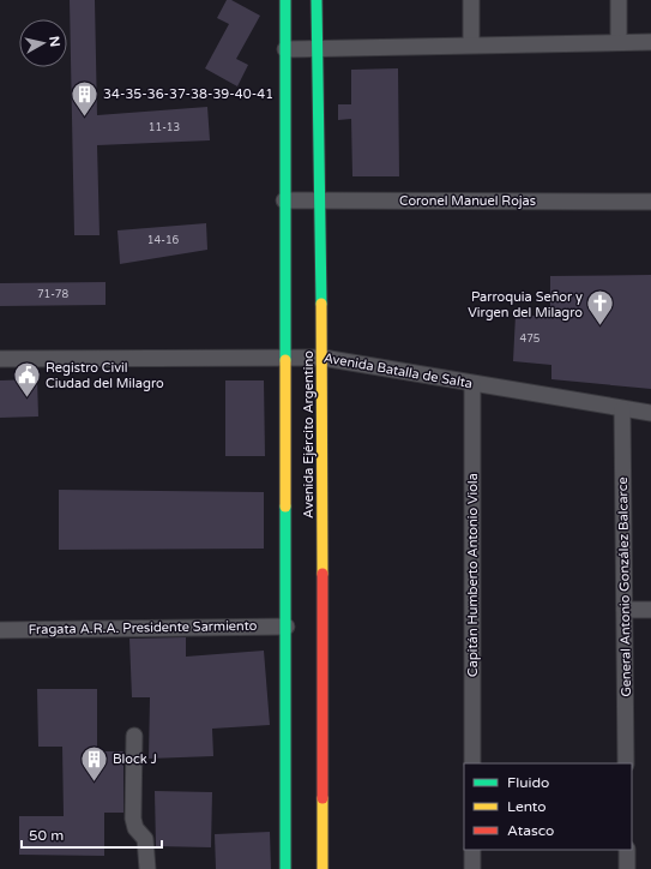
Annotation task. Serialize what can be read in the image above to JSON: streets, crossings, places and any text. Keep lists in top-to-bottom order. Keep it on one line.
{"streets":{"street":["Coronel Manuel Rojas","Avenida Batalla de Salta","Avenida Ejército Argentino","Capitán Humberto Antonio Viola","General Antonio González Balcarce","Fragata A.R.A. Presidente Sarmiento"]},"crossings":[["Coronel Manuel Rojas","Avenida Ejército Argentino"],["Avenida Batalla de Salta","Avenida Ejército Argentino"],["Avenida Batalla de Salta","Capitán Humberto Antonio Viola"],["Avenida Batalla de Salta","General Antonio González Balcarce"],["Avenida Ejército Argentino","Fragata A.R.A. Presidente Sarmiento"]],"places":{"building":["34-35-36-37-38-39-40-41","Block J"],"church":["Parroquia Señor y Virgen del Milagro"],"public building":["Registro Civil Ciudad del Milagro"]},"house_numbers":["11-13","14-16","71-78","475"],"legend":["Fluido","Lento","Atasco"],"scale_bar":"50 m","north":"right"}
